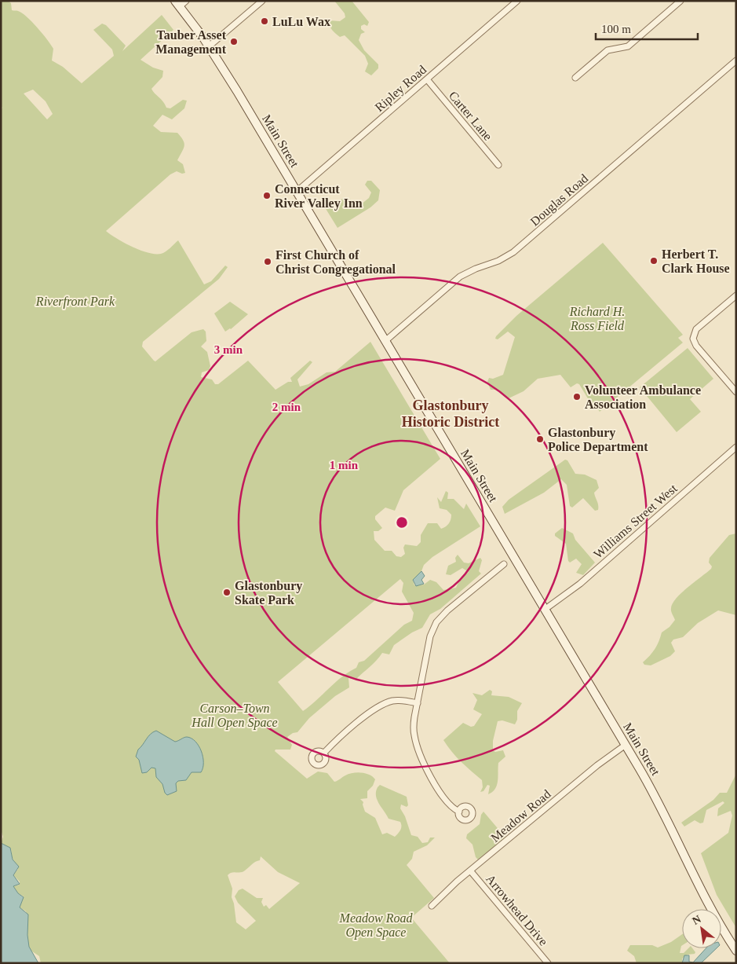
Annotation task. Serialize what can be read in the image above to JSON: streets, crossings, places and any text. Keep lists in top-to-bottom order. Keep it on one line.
{"streets":{"main road":["Main Street"],"street":["Ripley Road","Carter Lane","Douglas Road","Williams Street West","Meadow Road","Arrowhead Drive"]},"crossings":[["Ripley Road","Carter Lane"],["Ripley Road","Main Street"],["Main Street","Douglas Road"],["Main Street","Williams Street West"],["Main Street","Meadow Road"],["Meadow Road","Arrowhead Drive"]],"districts":["Glastonbury Historic District"],"parks":["Riverfront Park","Richard H. Ross Field","Carson–Town Hall Open Space","Meadow Road Open Space"],"places":["LuLu Wax","Tauber Asset Management","Connecticut River Valley Inn","Herbert T. Clark House","First Church of Christ Congregational","Volunteer Ambulance Association","Glastonbury Police Department","Glastonbury Skate Park"],"scale_bar":"100 m","north":"top left","rings":["3 min","2 min","1 min"]}
